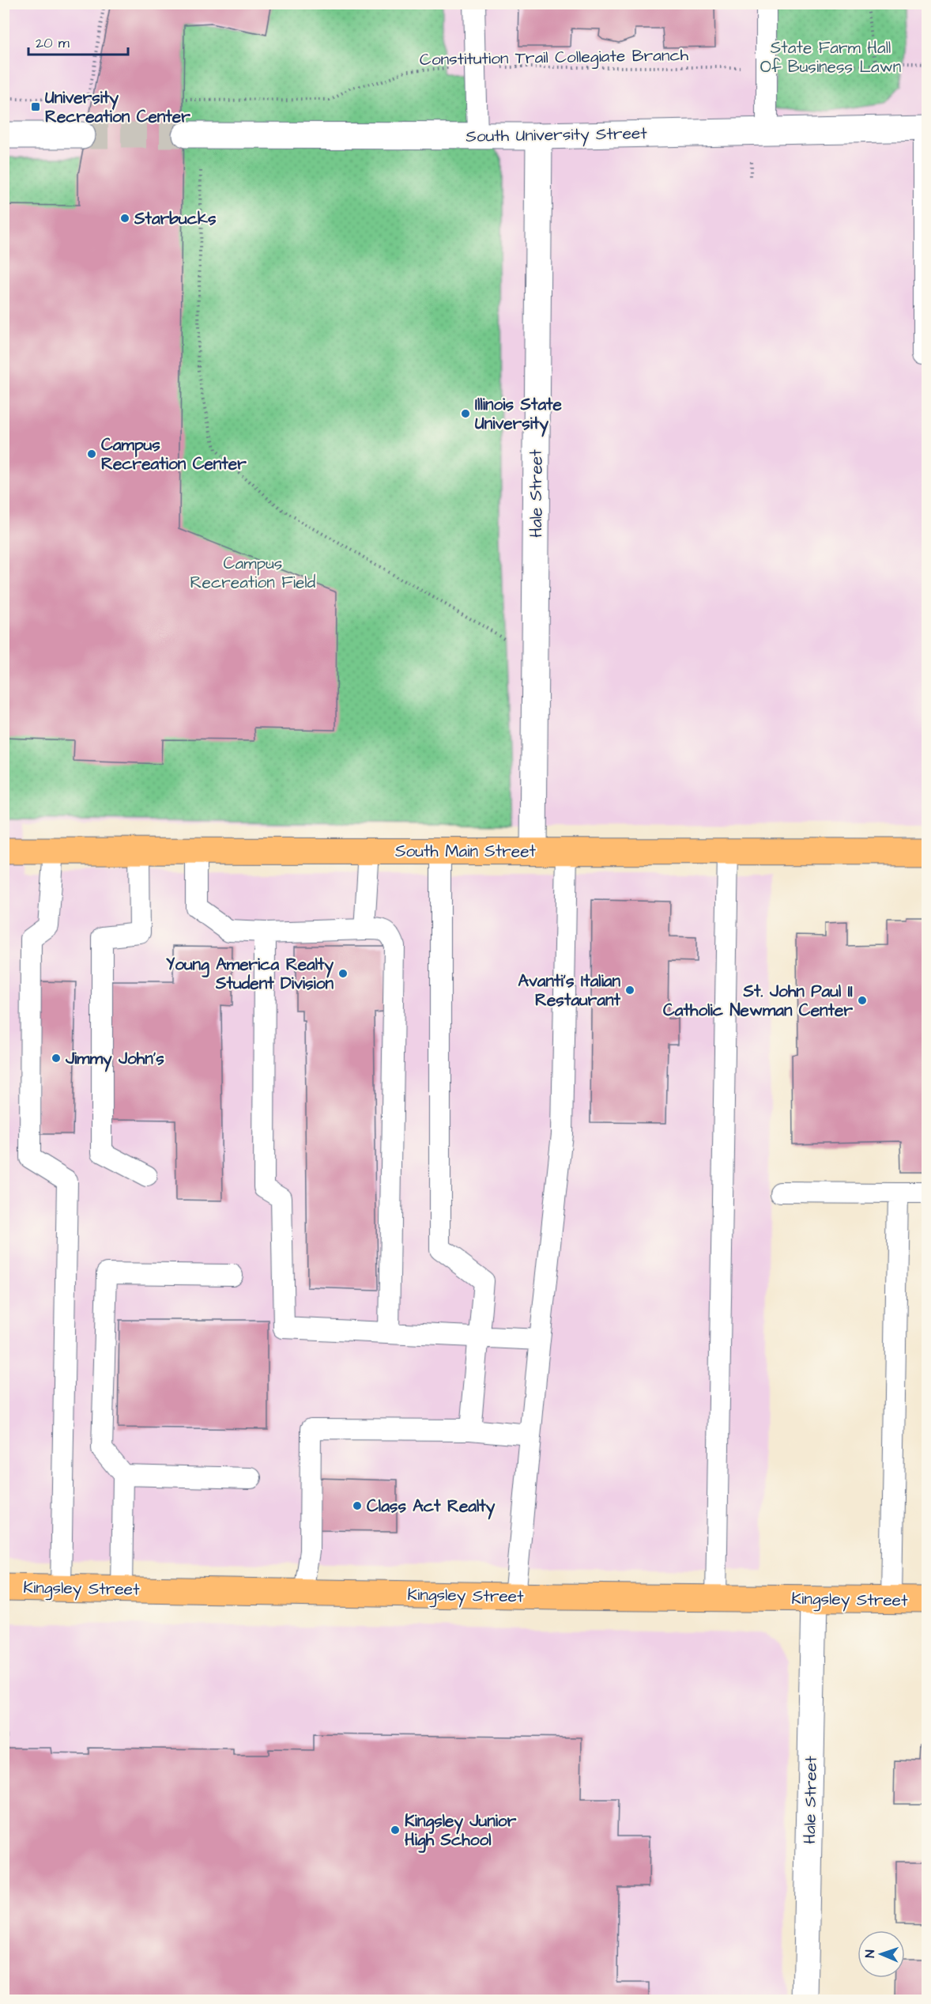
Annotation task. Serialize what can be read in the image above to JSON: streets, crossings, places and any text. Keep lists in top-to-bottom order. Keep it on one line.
{"streets":{"main road":["South Main Street","Kingsley Street"],"street":["South University Street","Hale Street"],"path":["Constitution Trail Collegiate Branch"]},"crossings":[["South University Street","Hale Street"],["Hale Street","South Main Street"],["Hale Street","Kingsley Street"]],"parks":["State Farm Hall Of Business Lawn","Campus Recreation Field"],"places":{"transit":["University Recreation Center"],"other":["Starbucks","Illinois State University","Campus Recreation Center","Young America Realty Student Division","Avanti's Italian Restaurant","St. John Paul II Catholic Newman Center","Jimmy John's","Class Act Realty","Kingsley Junior High School"]},"scale_bar":"20 m","north":"left"}
